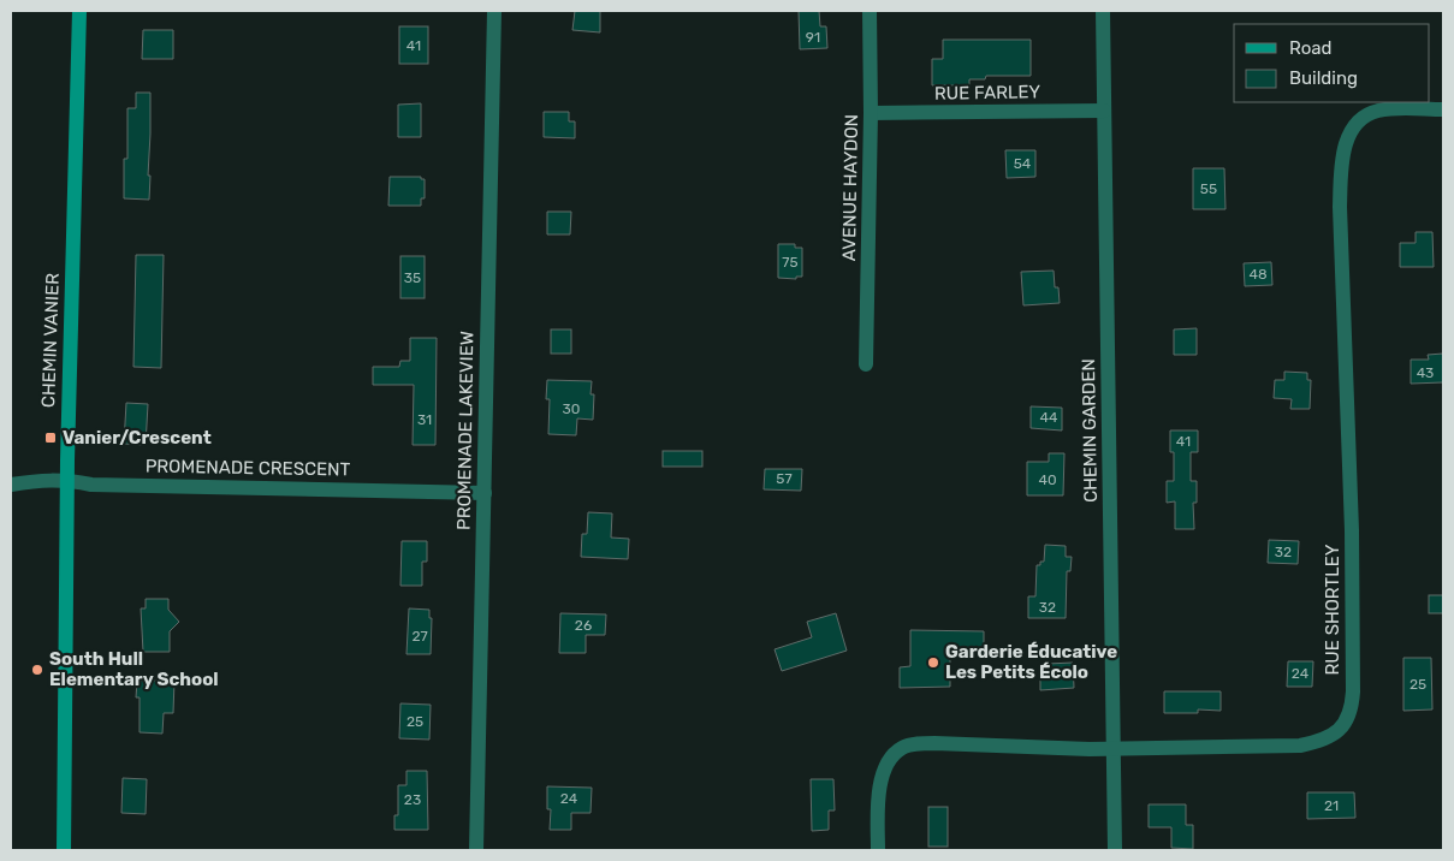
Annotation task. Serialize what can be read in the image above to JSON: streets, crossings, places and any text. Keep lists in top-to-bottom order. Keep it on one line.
{"streets":{"street":["RUE FARLEY","AVENUE HAYDON","CHEMIN VANIER","PROMENADE LAKEVIEW","CHEMIN GARDEN","PROMENADE CRESCENT","RUE SHORTLEY"]},"crossings":[["RUE FARLEY","AVENUE HAYDON"],["RUE FARLEY","CHEMIN GARDEN"],["CHEMIN VANIER","PROMENADE CRESCENT"],["PROMENADE LAKEVIEW","PROMENADE CRESCENT"],["CHEMIN GARDEN","RUE SHORTLEY"]],"places":{"transit":["Vanier/Crescent"],"other":["Garderie Éducative Les Petits Écolo","South Hull Elementary School"]},"house_numbers":["91","41","54","55","75","48","35","43","30","44","31","41","57","40","32","32","26","27","24","25","25","24","23","21"],"legend":["Road","Building"]}
